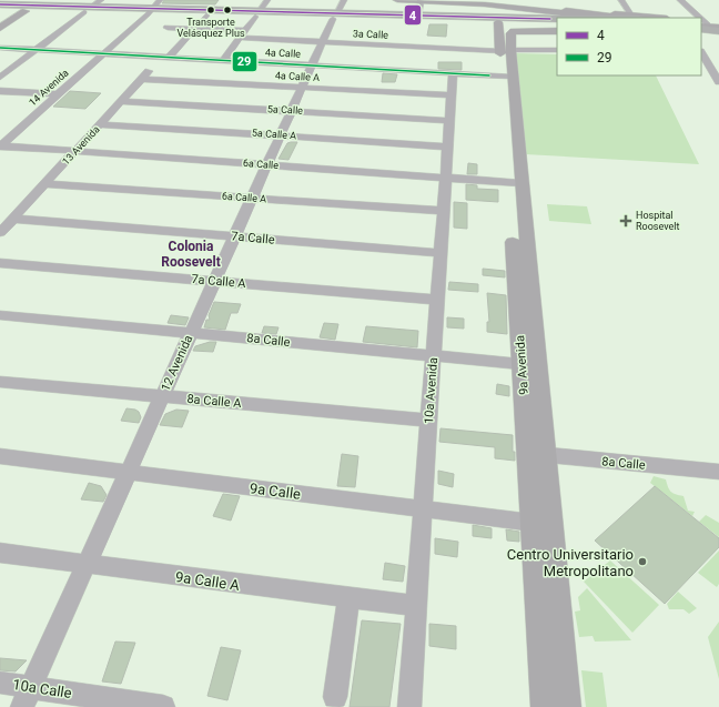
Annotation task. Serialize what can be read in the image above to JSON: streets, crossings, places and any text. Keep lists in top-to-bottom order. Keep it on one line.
{"streets":{"main road":["9a Avenida"],"street":["3a Calle","4a Calle","4a Calle A","14 Avenida","5a Calle","5a Calle A","13 Avenida","6a Calle","6a Calle A","7a Calle","7a Calle A","8a Calle","12 Avenida","10a Avenida","8a Calle A","9a Calle","9a Calle A","10a Calle"]},"crossings":[["3a Calle","12 Avenida"],["3a Calle","9a Avenida"],["4a Calle","14 Avenida"],["4a Calle","13 Avenida"],["4a Calle","12 Avenida"],["4a Calle","9a Avenida"],["4a Calle","10a Avenida"],["4a Calle A","13 Avenida"],["4a Calle A","12 Avenida"],["4a Calle A","10a Avenida"],["14 Avenida","6a Calle"],["5a Calle","13 Avenida"],["5a Calle","12 Avenida"],["5a Calle","10a Avenida"],["5a Calle A","13 Avenida"],["5a Calle A","12 Avenida"],["5a Calle A","10a Avenida"],["13 Avenida","6a Calle"],["13 Avenida","6a Calle A"],["13 Avenida","7a Calle"],["6a Calle","12 Avenida"],["6a Calle","9a Avenida"],["6a Calle","10a Avenida"],["6a Calle A","12 Avenida"],["6a Calle A","10a Avenida"],["7a Calle","12 Avenida"],["7a Calle","10a Avenida"],["7a Calle A","12 Avenida"],["7a Calle A","10a Avenida"],["8a Calle","12 Avenida"],["8a Calle","9a Avenida"],["8a Calle","10a Avenida"],["12 Avenida","8a Calle A"],["12 Avenida","9a Calle"],["12 Avenida","9a Calle A"],["12 Avenida","10a Calle"],["9a Avenida","9a Calle"],["10a Avenida","8a Calle A"],["10a Avenida","9a Calle"],["10a Avenida","9a Calle A"]],"districts":["Colonia Roosevelt"],"places":{"other":["Transporte Velásquez Plus","Centro Universitario Metropolitano"],"health":["Hospital Roosevelt"]},"lines":["transit line 4","transit line 29"],"legend":["4","29"]}
